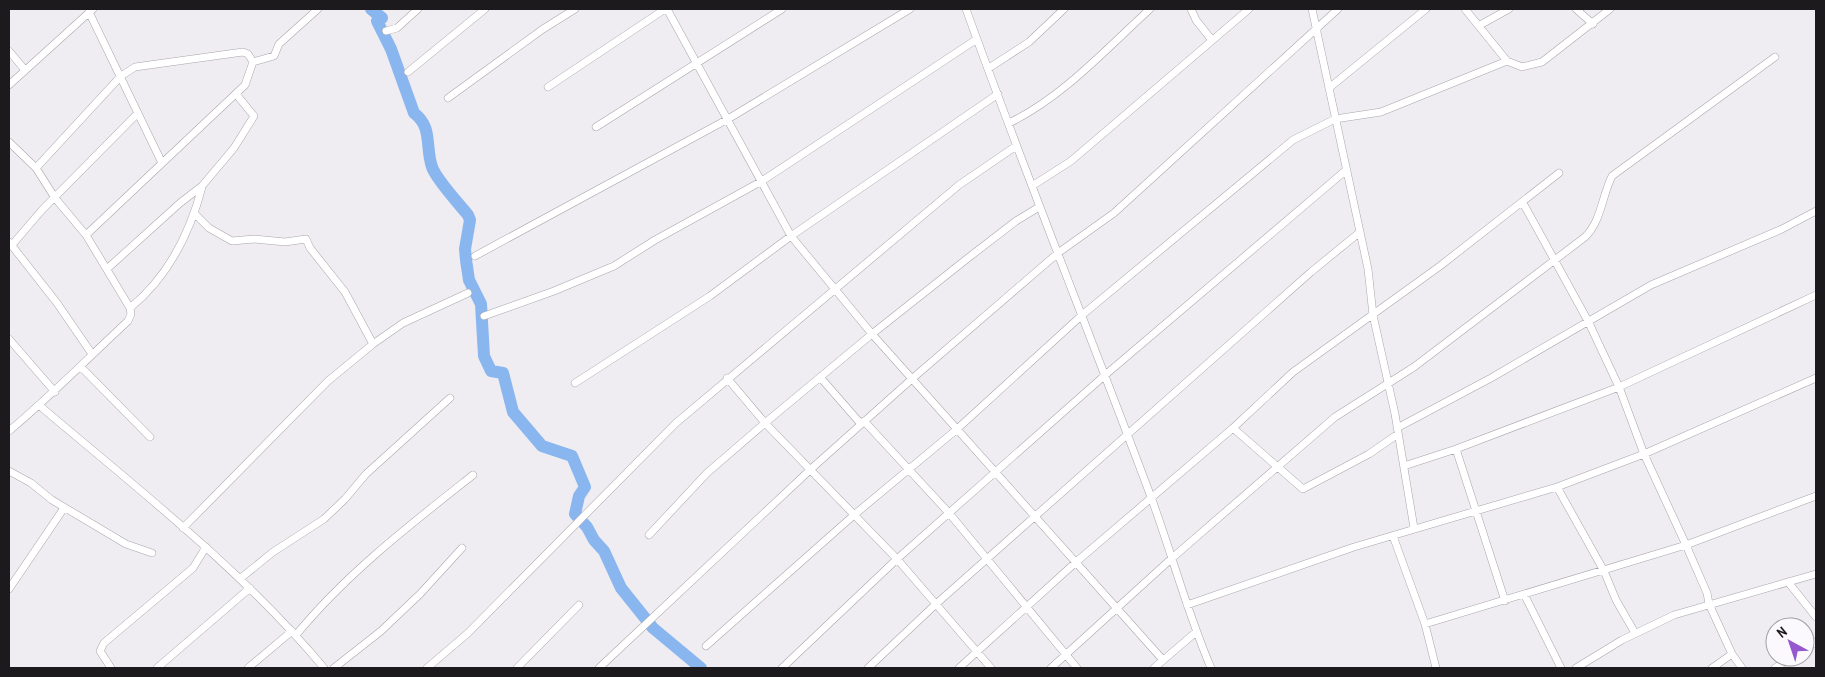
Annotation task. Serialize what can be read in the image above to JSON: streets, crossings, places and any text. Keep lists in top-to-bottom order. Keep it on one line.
{"north":"top left"}
